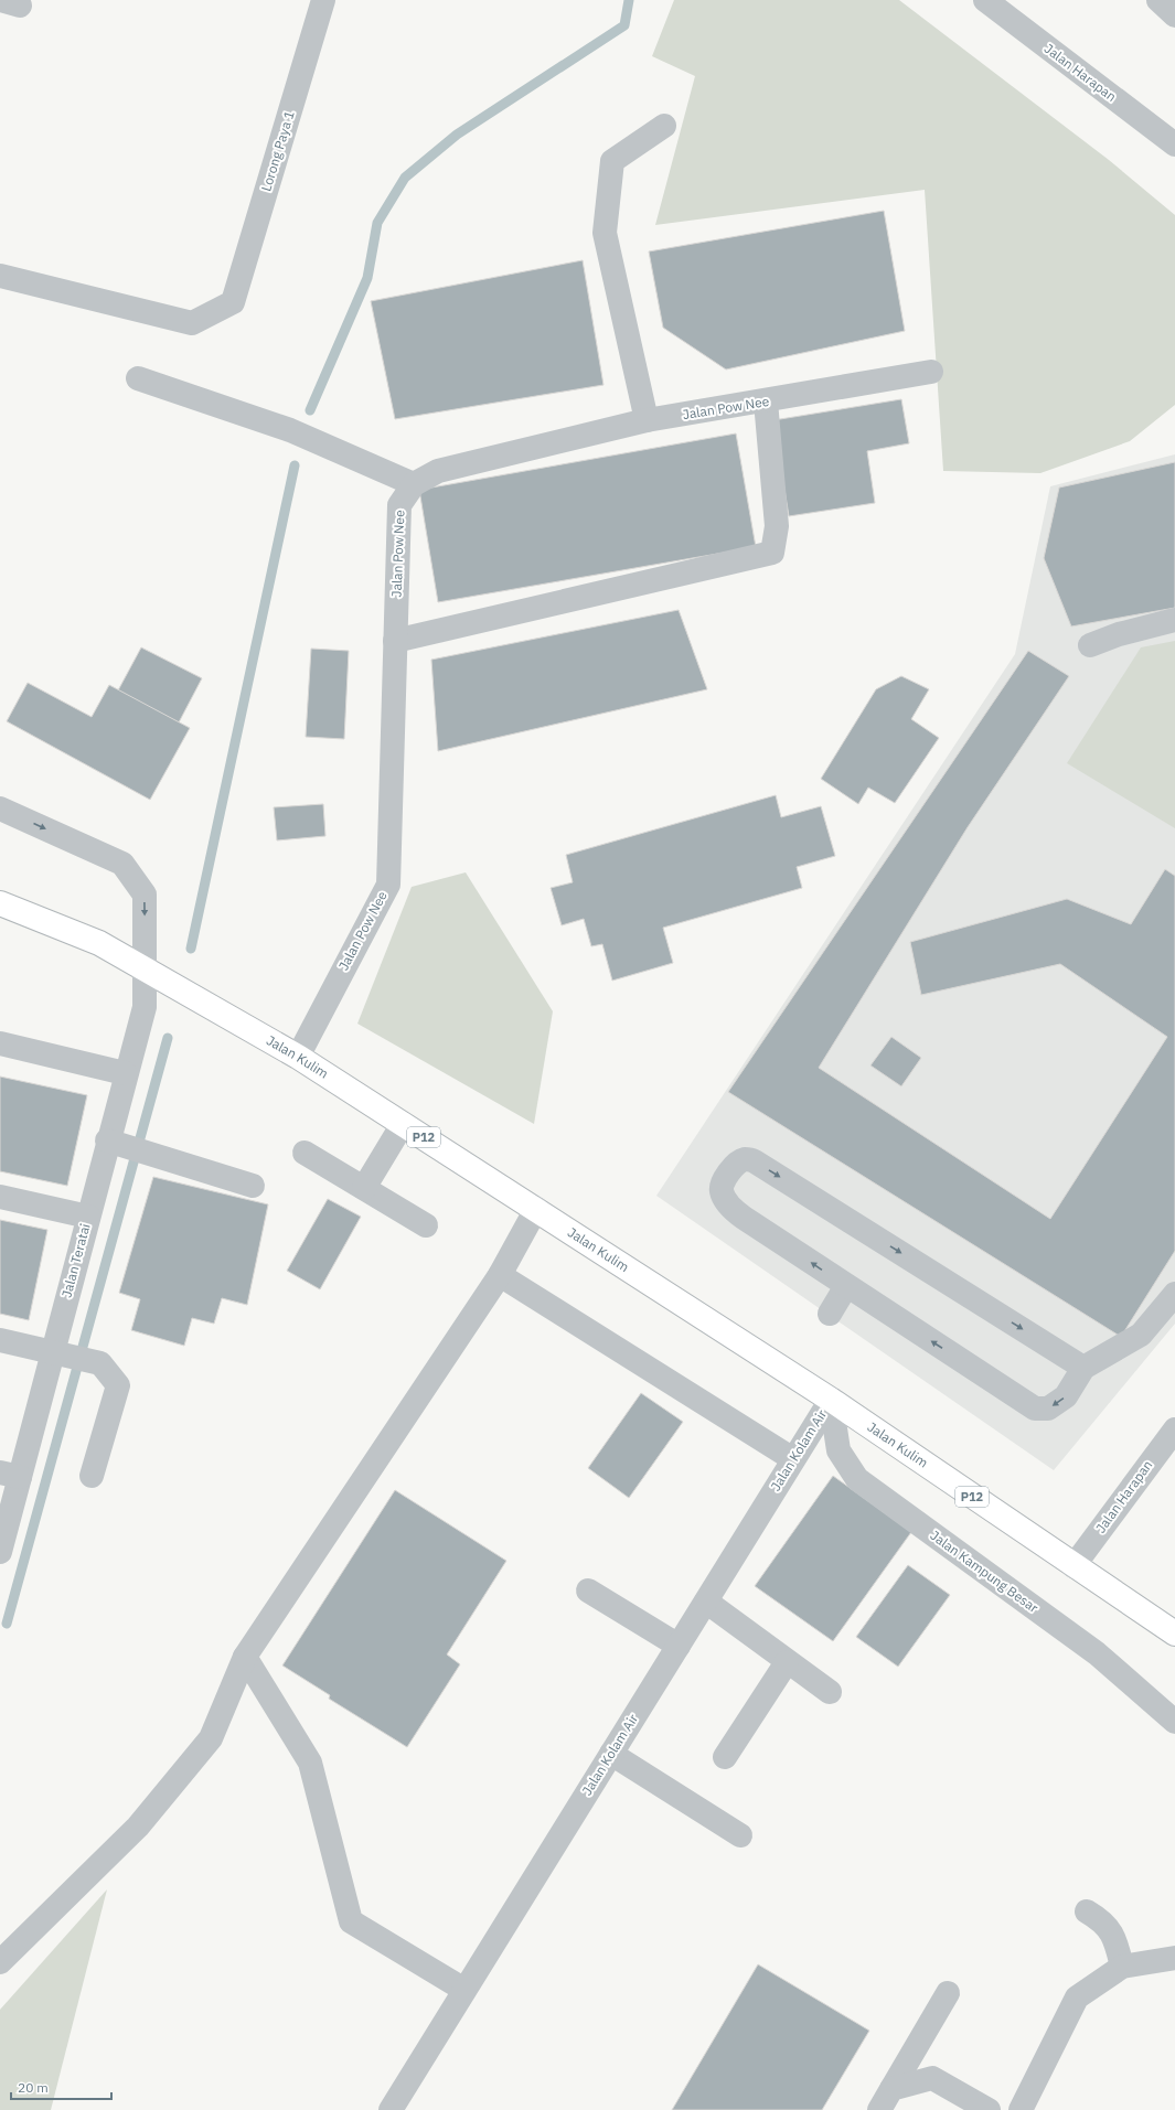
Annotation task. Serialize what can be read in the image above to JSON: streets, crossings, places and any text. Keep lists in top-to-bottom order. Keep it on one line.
{"streets":{"main road":["Jalan Kulim","P12"],"street":["Jalan Harapan","Lorong Paya 1","Jalan Pow Nee","Jalan Teratai","Jalan Kolam Air","Jalan Kampung Besar"]},"crossings":[["Jalan Harapan","Jalan Kulim"],["Jalan Pow Nee","Jalan Kulim"],["Jalan Kulim","Jalan Teratai"],["Jalan Kulim","Jalan Kolam Air"],["Jalan Kulim","Jalan Kampung Besar"],["Jalan Kolam Air","Jalan Kampung Besar"]],"scale_bar":"20 m"}
